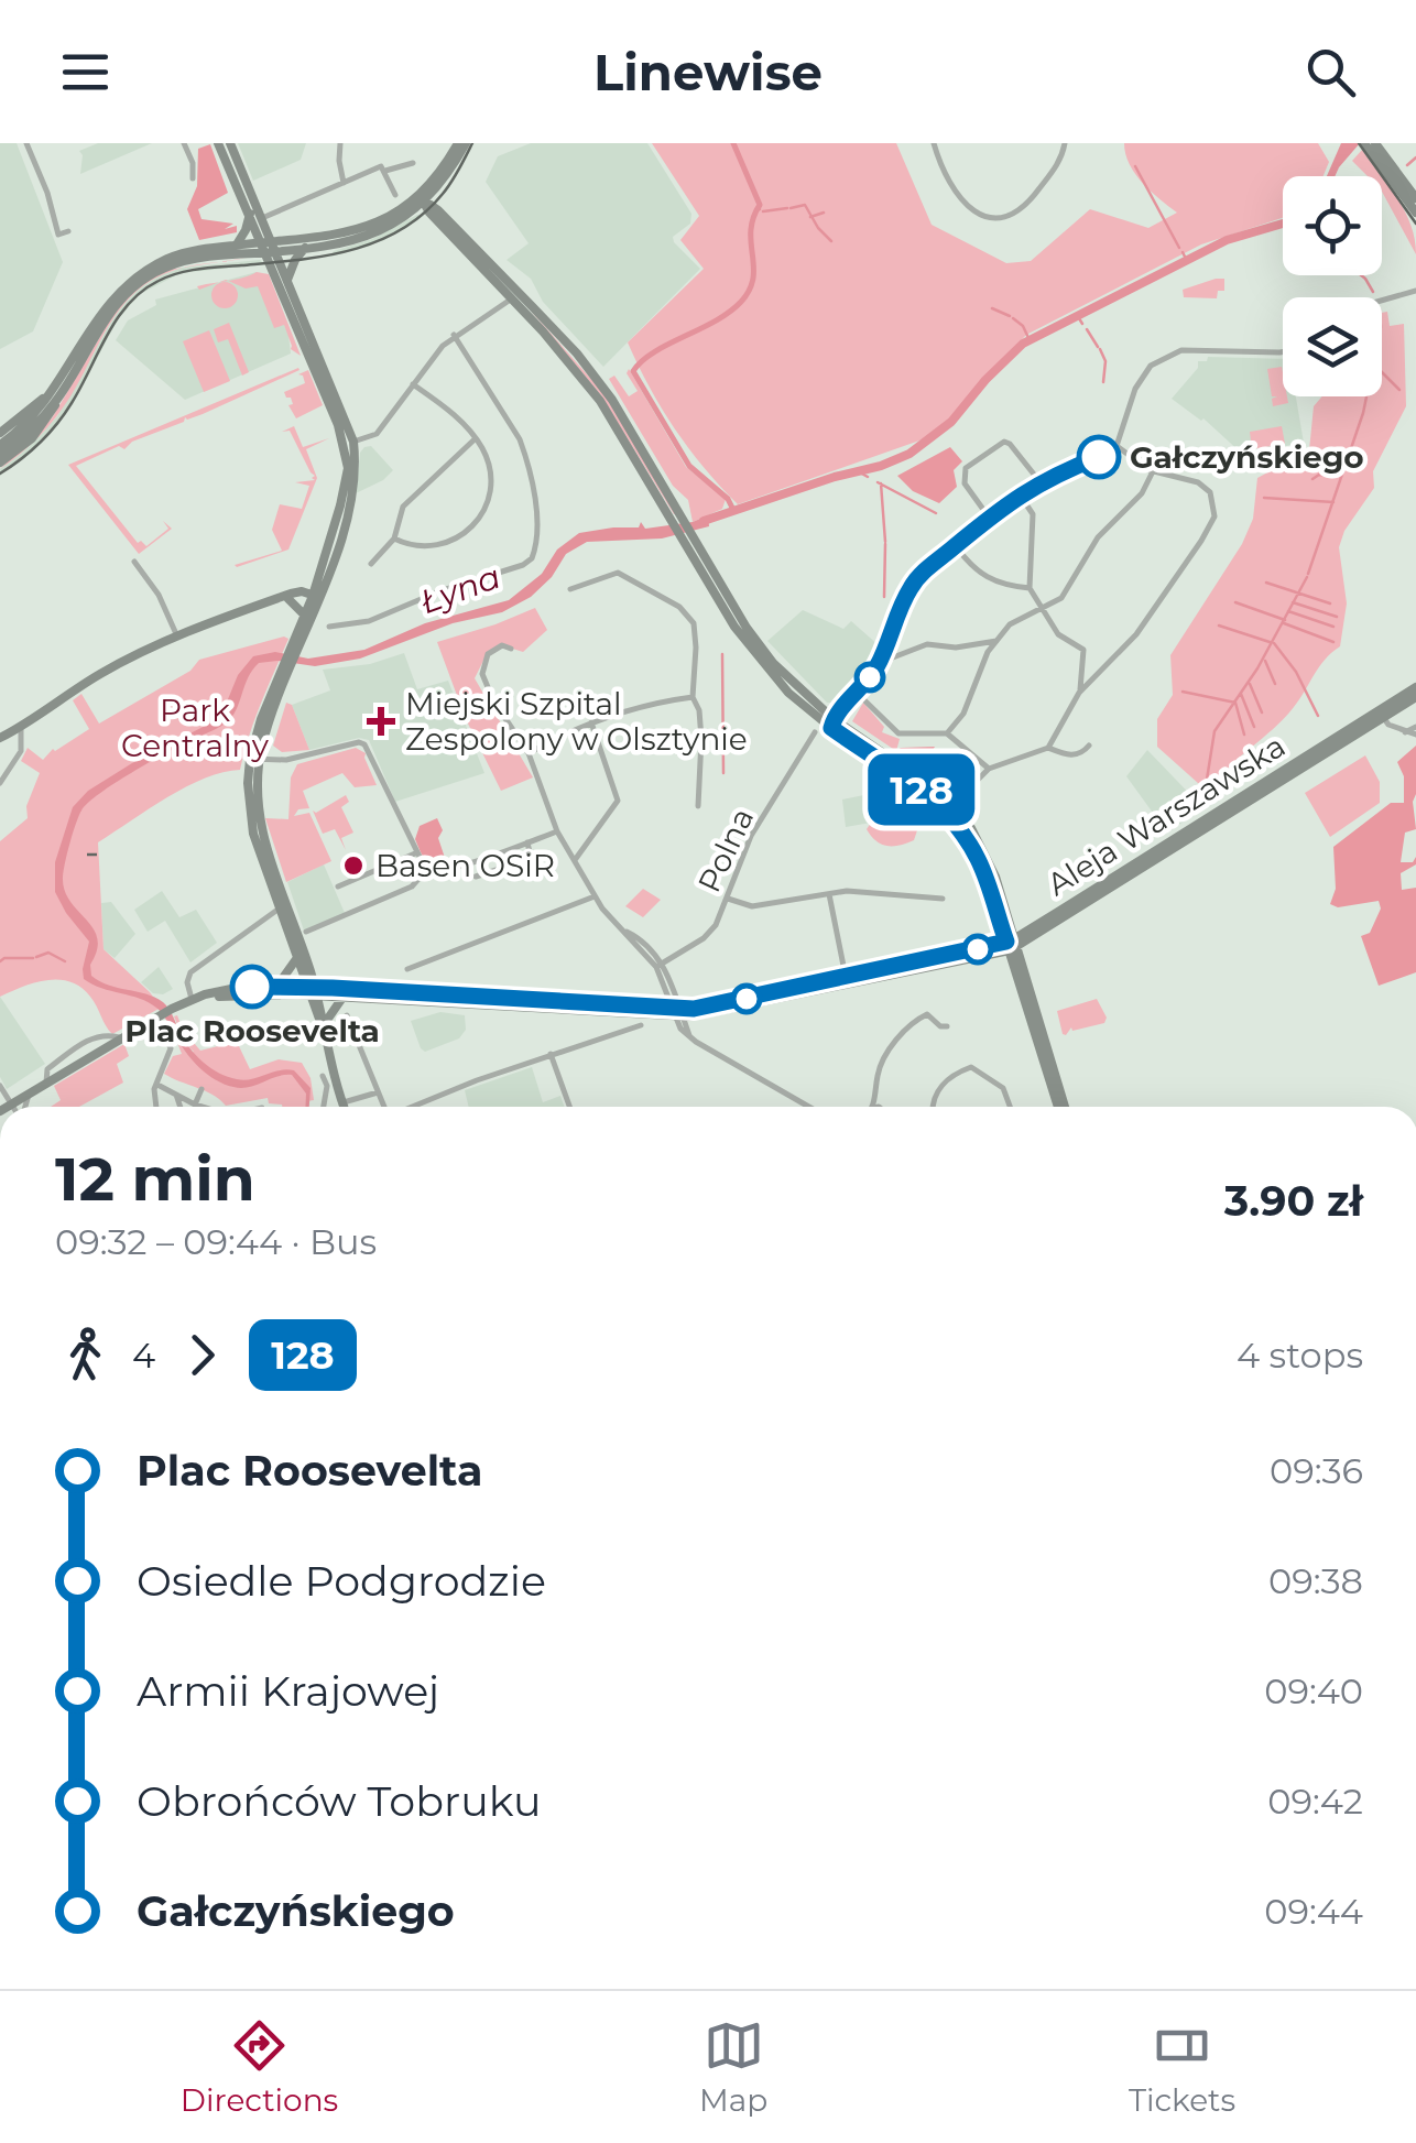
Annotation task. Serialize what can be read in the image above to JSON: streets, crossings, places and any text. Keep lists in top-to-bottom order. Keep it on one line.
{"streets":{"street":["Aleja Warszawska","Polna"]},"water":["Łyna"],"parks":["Park Centralny"],"places":{"other":["Gałczyńskiego","Basen OSiR","Plac Roosevelta"],"health":["Miejski Szpital Zespolony w Olsztynie"]},"lines":["bus line 128"],"page":{"header":"Linewise","on_map":"128","heading":["12 min","09:32 – 09:44 · Bus","3.90 zł"],"legs":["4","128","4 stops"],"list":[{"name":"Plac Roosevelta","value":"09:36"},{"name":"Osiedle Podgrodzie","value":"09:38"},{"name":"Armii Krajowej","value":"09:40"},{"name":"Obrońców Tobruku","value":"09:42"},{"name":"Gałczyńskiego","value":"09:44"}],"tabs":["Directions","Map","Tickets"]}}
